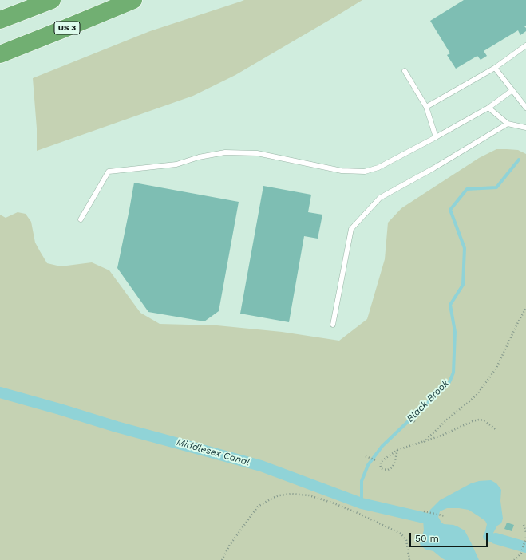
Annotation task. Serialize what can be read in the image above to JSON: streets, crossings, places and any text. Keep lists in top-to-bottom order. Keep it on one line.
{"streets":{"highway":["US 3"]},"water":["Black Brook","Middlesex Canal"],"scale_bar":"50 m"}
